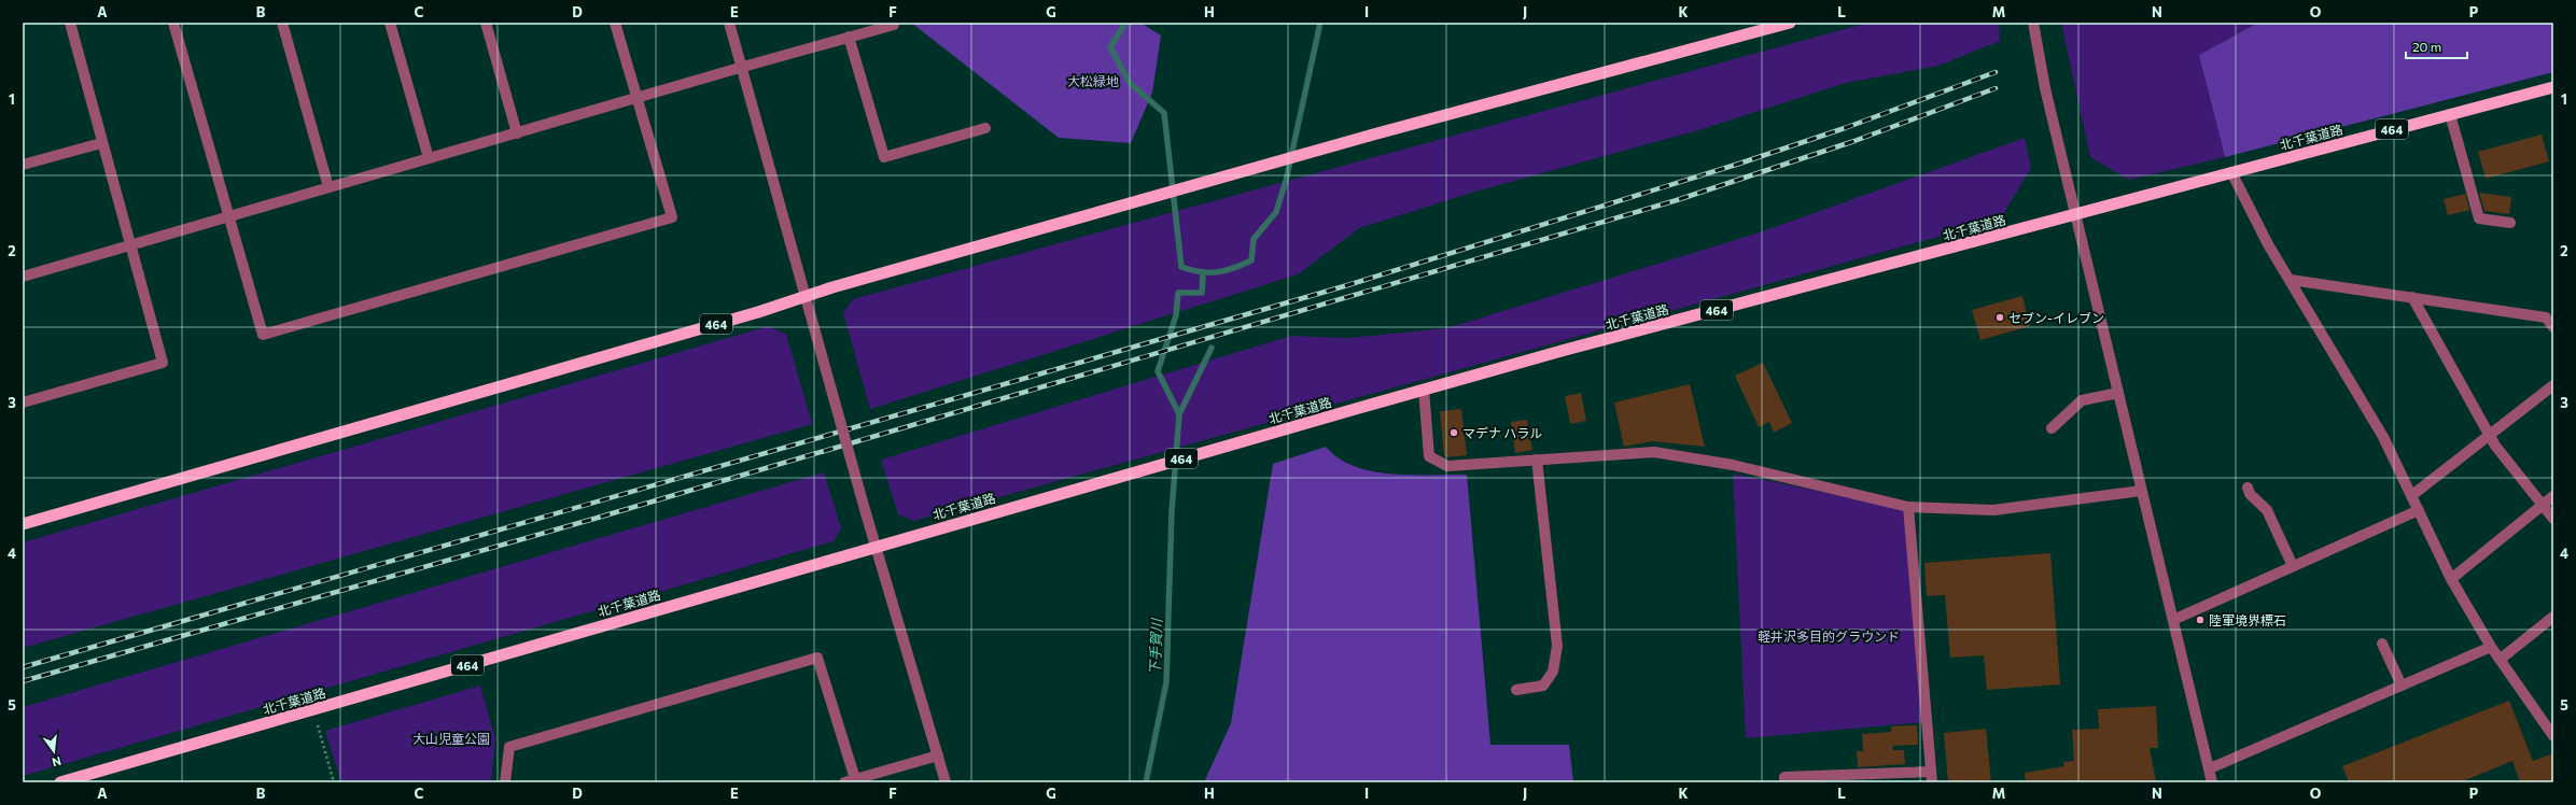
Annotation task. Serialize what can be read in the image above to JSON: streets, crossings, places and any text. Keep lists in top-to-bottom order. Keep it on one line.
{"streets":{"highway":["464","北千葉道路"]},"water":["下手賀川"],"parks":["大松緑地","軽井沢多目的グラウンド","大山児童公園"],"places":["セブン-イレブン","マデナ ハラル","陸軍境界標石"],"scale_bar":"20 m","north":"bottom","grid":{"columns":["A","B","C","D","E","F","G","H","I","J","K","L","M","N","O","P"],"rows":["1","2","3","4","5"]}}
